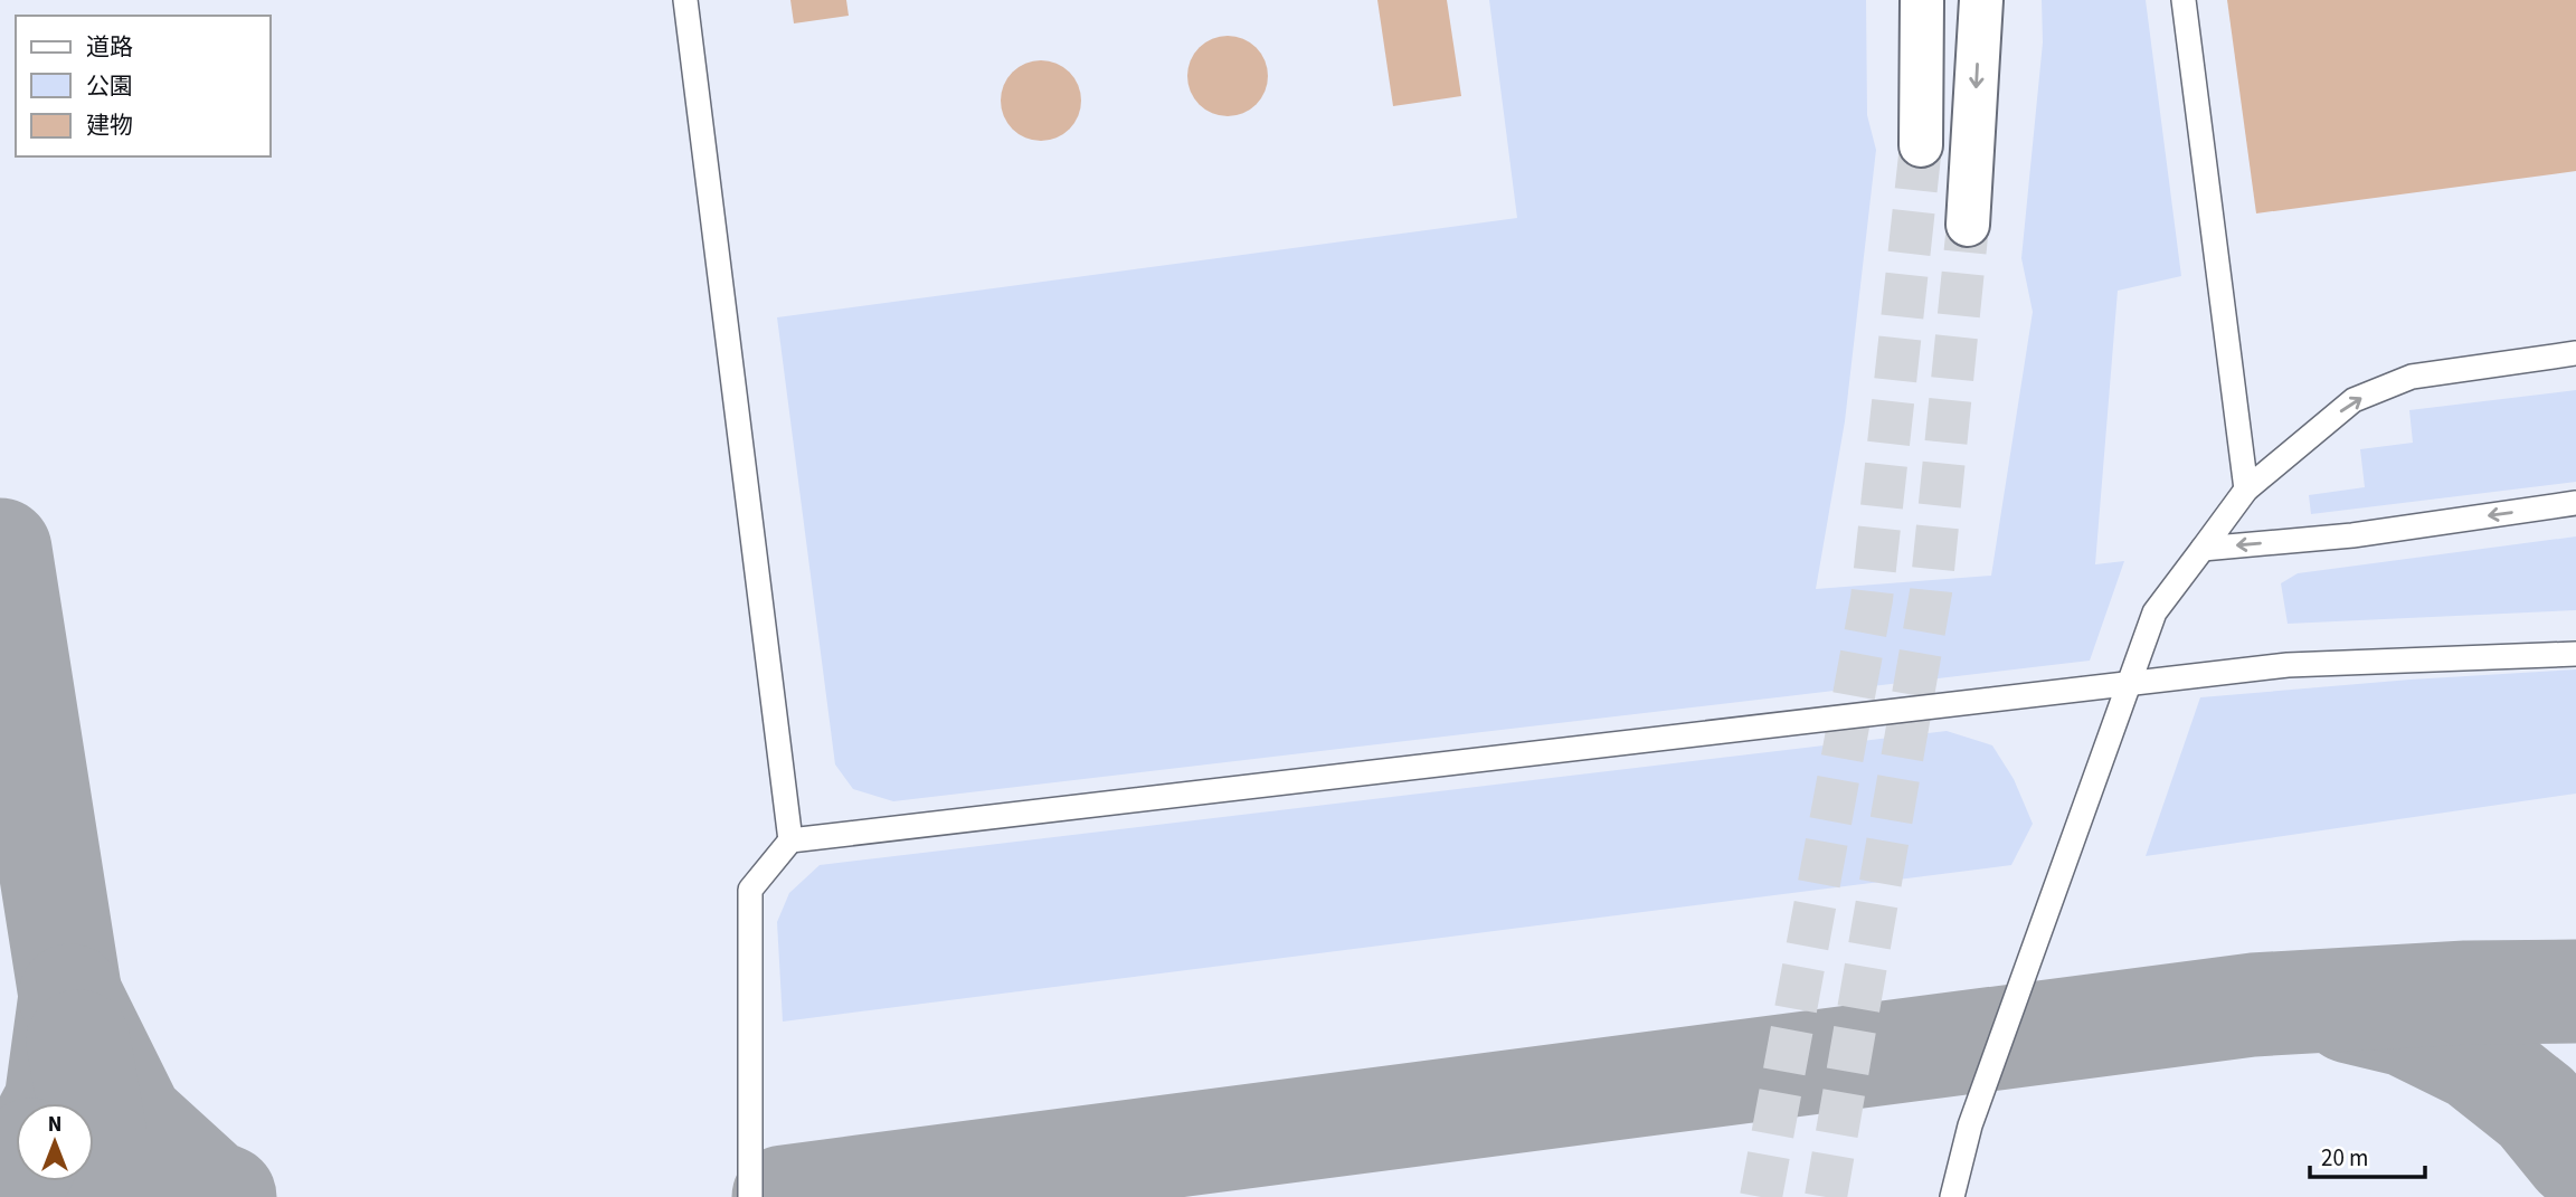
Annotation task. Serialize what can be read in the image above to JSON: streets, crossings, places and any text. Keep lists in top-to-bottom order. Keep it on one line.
{"legend":["道路","公園","建物"],"scale_bar":"20 m","north":"top"}
